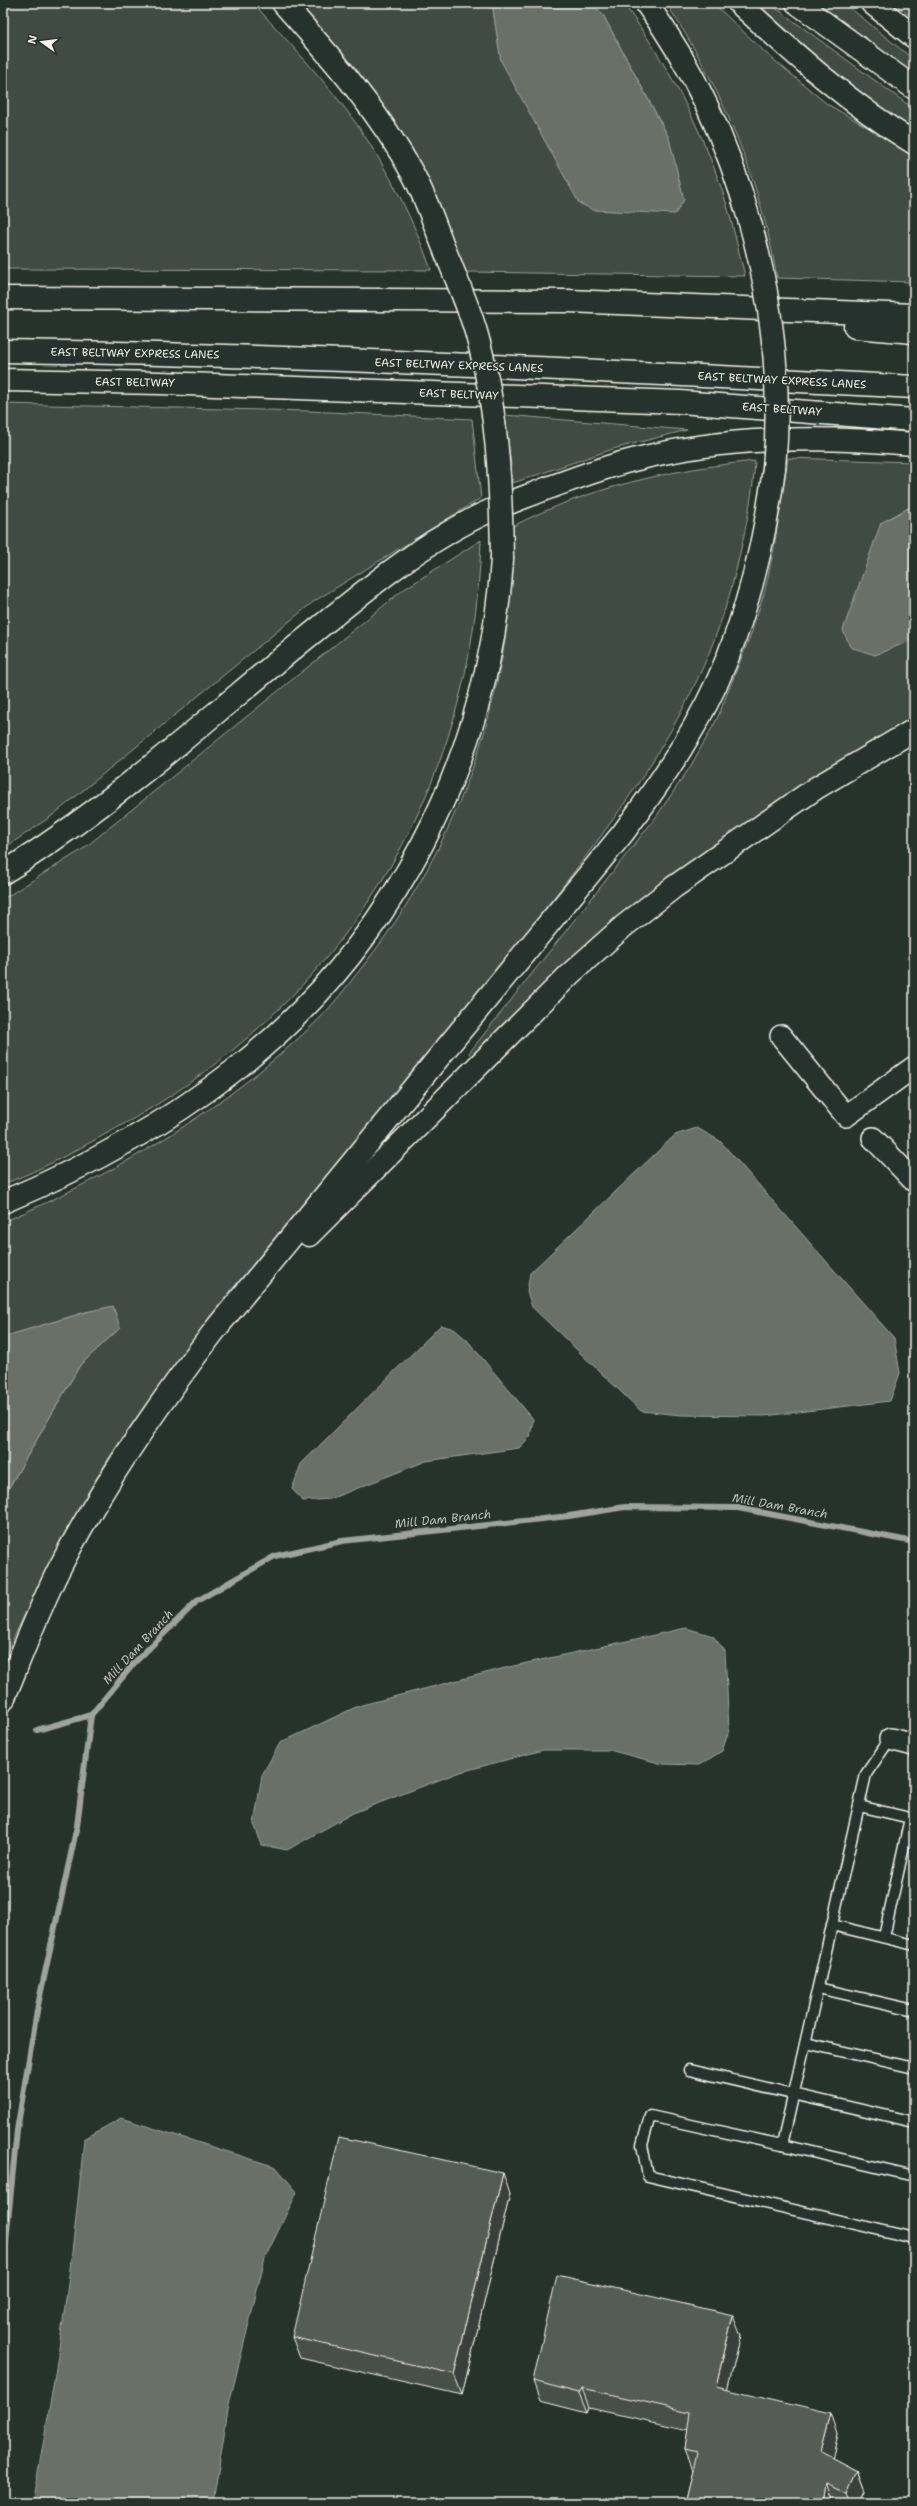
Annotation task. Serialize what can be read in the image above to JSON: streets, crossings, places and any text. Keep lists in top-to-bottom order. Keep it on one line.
{"streets":{"highway":["EAST BELTWAY EXPRESS LANES","EAST BELTWAY"]},"water":["Mill Dam Branch"],"north":"left"}
